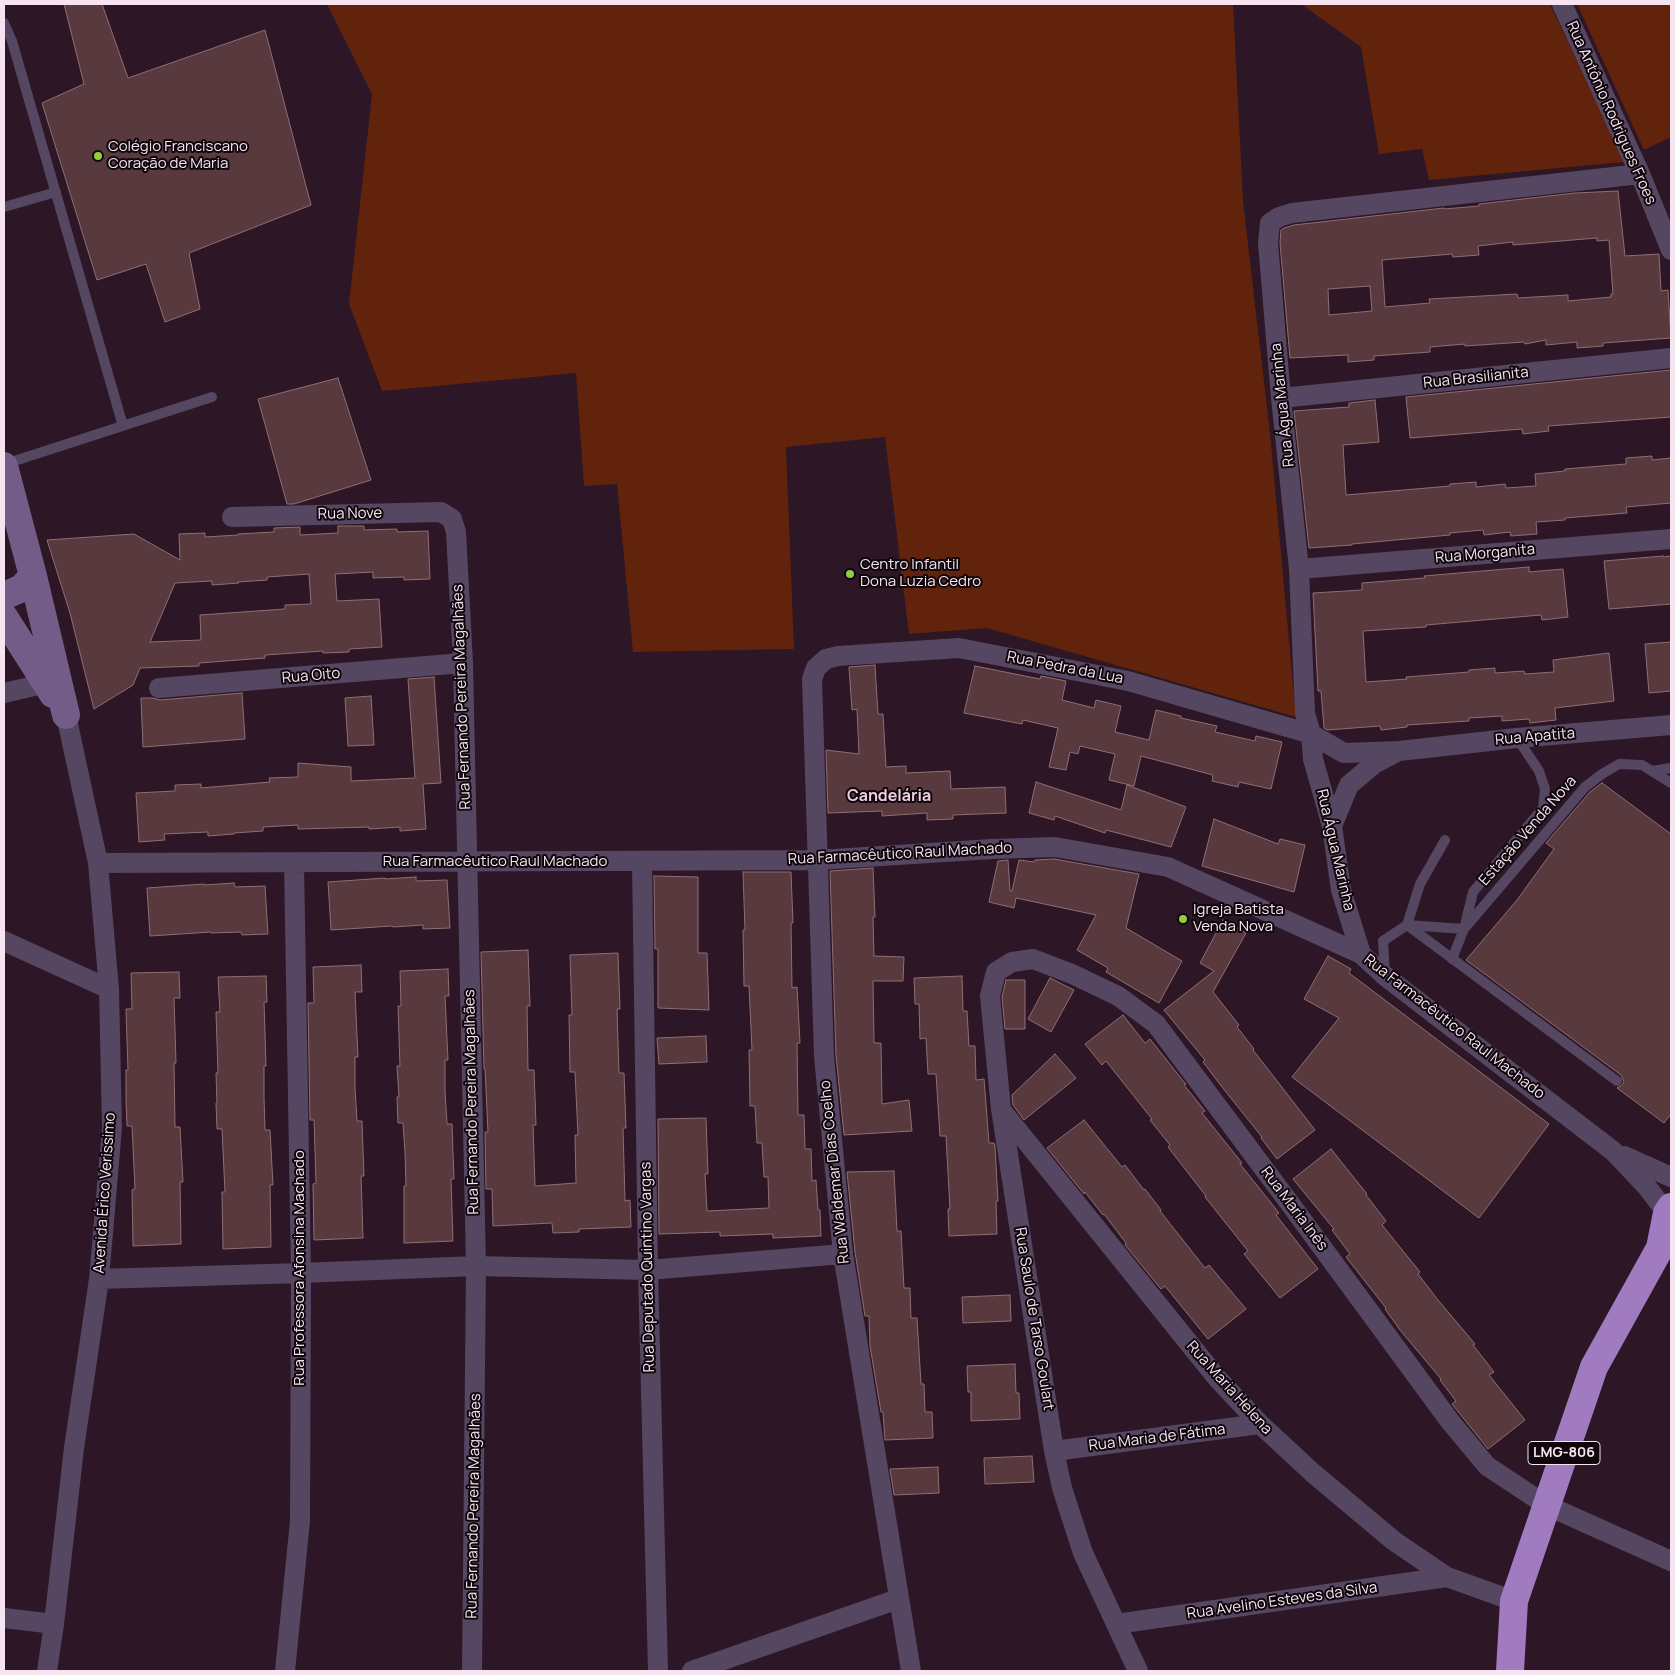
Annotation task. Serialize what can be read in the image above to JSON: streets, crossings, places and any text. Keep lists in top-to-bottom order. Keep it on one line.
{"streets":{"highway":["LMG-806"],"street":["Rua Antônio Rodrigues Froes","Rua Brasilianita","Rua Água Marinha","Rua Nove","Rua Morganita","Rua Pedra da Lua","Rua Oito","Rua Fernando Pereira Magalhães","Rua Apatita","Rua Farmacêutico Raul Machado","Rua Waldemar Dias Coelho","Avenida Érico Verissimo","Rua Maria Inês","Rua Deputado Quintino Vargas","Rua Professora Afonsina Machado","Rua Saulo de Tarso Goulart","Rua Maria Helena","Rua Maria de Fátima","Rua Avelino Esteves da Silva"],"lane":["Estação Venda Nova"]},"crossings":[["Rua Antônio Rodrigues Froes","Rua Água Marinha"],["Rua Brasilianita","Rua Água Marinha"],["Rua Água Marinha","Rua Morganita"],["Rua Água Marinha","Rua Pedra da Lua"],["Rua Água Marinha","Rua Apatita"],["Rua Água Marinha","Rua Farmacêutico Raul Machado"],["Rua Nove","Rua Fernando Pereira Magalhães"],["Rua Pedra da Lua","Rua Apatita"],["Rua Pedra da Lua","Rua Waldemar Dias Coelho"],["Rua Oito","Rua Fernando Pereira Magalhães"],["Rua Fernando Pereira Magalhães","Rua Farmacêutico Raul Machado"],["Rua Apatita","Estação Venda Nova"],["Rua Farmacêutico Raul Machado","Rua Waldemar Dias Coelho"],["Rua Farmacêutico Raul Machado","Avenida Érico Verissimo"],["Rua Farmacêutico Raul Machado","Rua Deputado Quintino Vargas"],["Rua Farmacêutico Raul Machado","Rua Professora Afonsina Machado"],["Rua Farmacêutico Raul Machado","LMG-806"],["Rua Maria Inês","Rua Saulo de Tarso Goulart"],["Rua Maria Inês","LMG-806"],["Rua Saulo de Tarso Goulart","Rua Maria Helena"],["Rua Saulo de Tarso Goulart","Rua Maria de Fátima"],["Rua Saulo de Tarso Goulart","Rua Avelino Esteves da Silva"],["Rua Maria Helena","Rua Maria de Fátima"],["Rua Maria Helena","LMG-806"],["Rua Maria Helena","Rua Avelino Esteves da Silva"]],"districts":["Candelária"],"places":["Colégio Franciscano Coração de Maria","Centro Infantil Dona Luzia Cedro","Igreja Batista Venda Nova"]}
